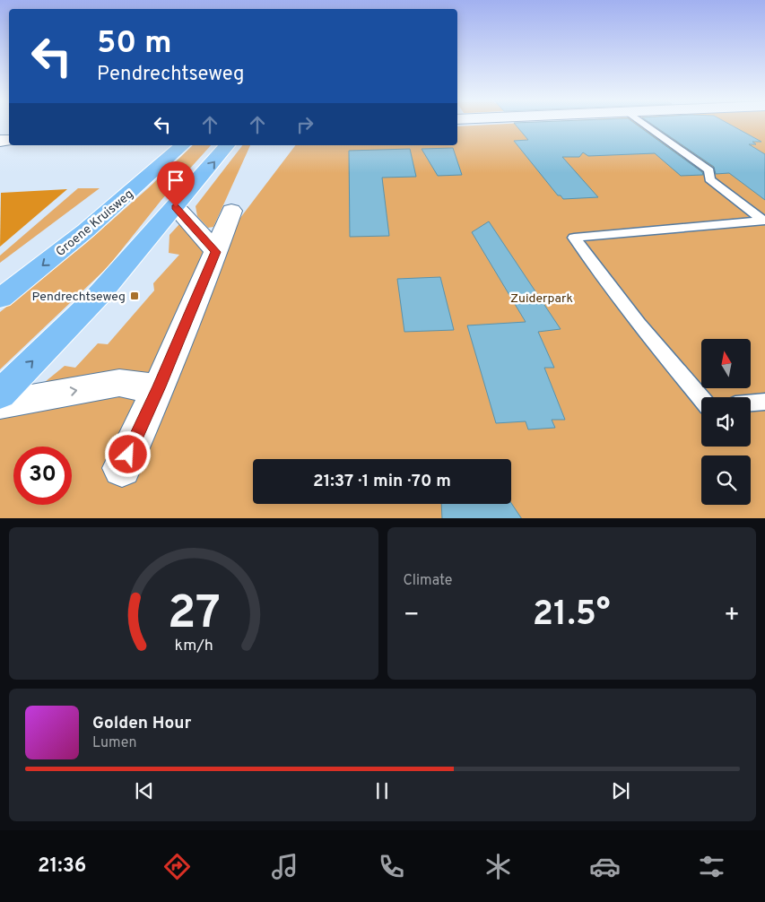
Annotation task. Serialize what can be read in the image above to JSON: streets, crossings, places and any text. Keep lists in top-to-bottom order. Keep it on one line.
{"streets":{"main road":["Groene Kruisweg"]},"parks":["Zuiderpark"],"places":{"transit":["Pendrechtseweg"]},"north":"top","page":{"turn":["50 m","Pendrechtseweg"],"limit":"30","trip":"21:37 · 1 min · 70 m","tile":"Climate","heat":["−","21.5°","+"],"song":["Golden Hour","Lumen"],"tabs":"21:36","gauge":["27","km/h"]}}
